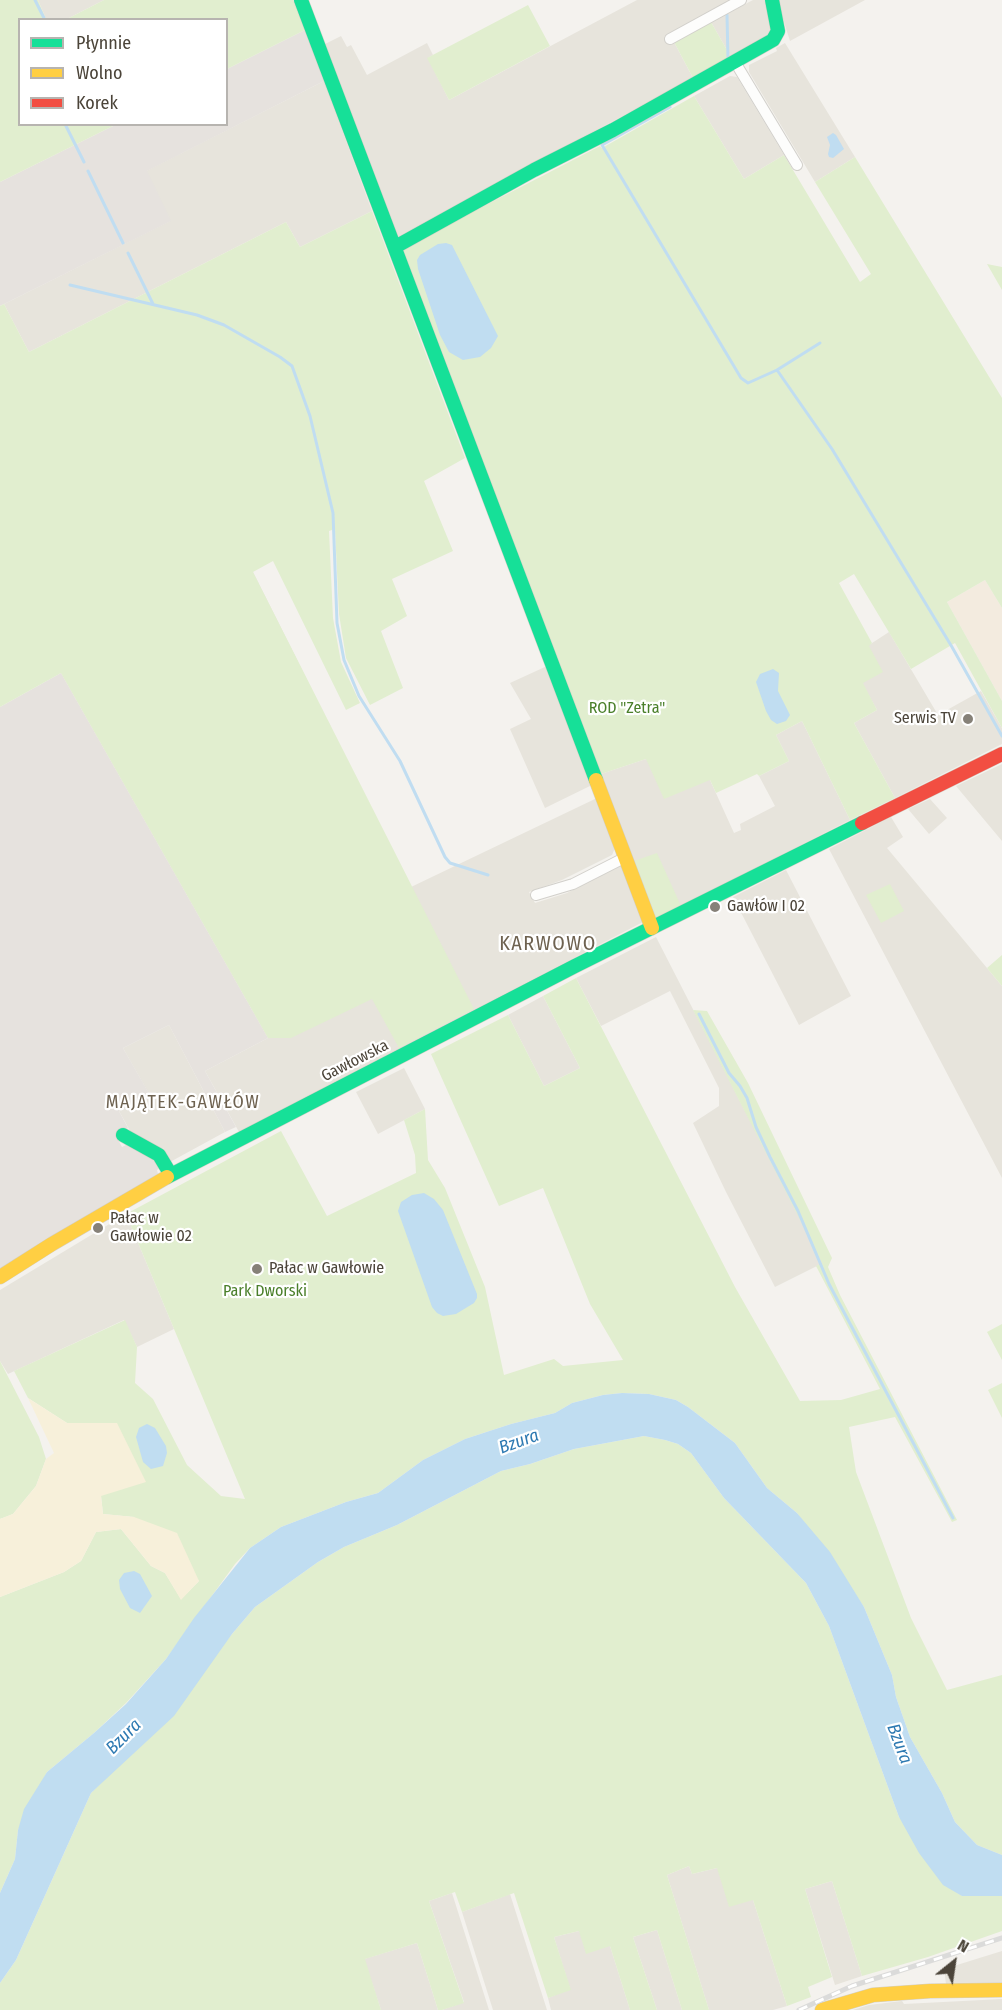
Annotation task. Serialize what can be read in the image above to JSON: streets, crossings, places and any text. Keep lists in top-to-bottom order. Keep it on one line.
{"streets":{"street":["Gawłowska"]},"districts":["KARWOWO","MAJĄTEK-GAWŁÓW"],"water":["Bzura"],"parks":["ROD \"Zetra\"","Park Dworski"],"places":["Serwis TV","Gawłów I 02","Pałac w Gawłowie 02","Pałac w Gawłowie"],"legend":["Płynnie","Wolno","Korek"],"north":"top right"}
